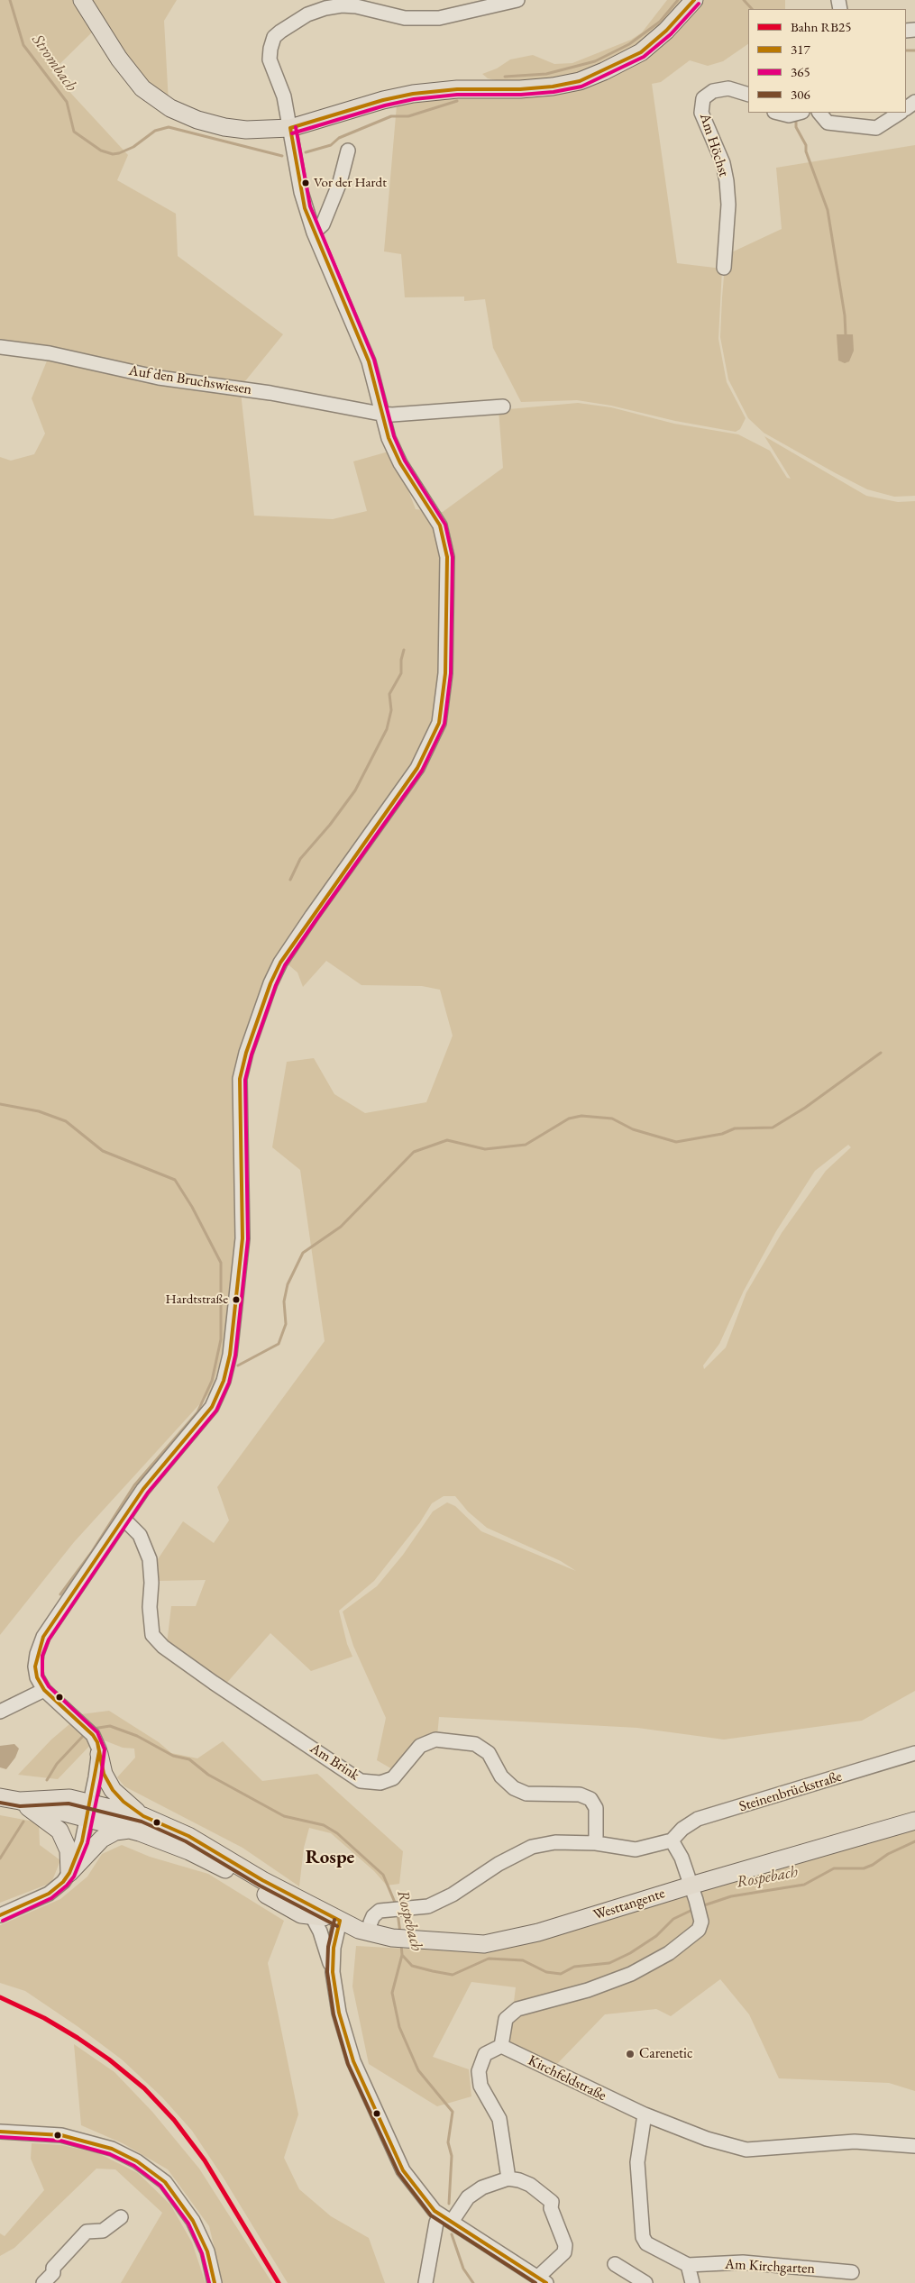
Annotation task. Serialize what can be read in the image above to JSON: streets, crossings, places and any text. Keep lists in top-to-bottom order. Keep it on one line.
{"streets":{"main road":["Westtangente"],"street":["Am Höchst","Auf den Bruchswiesen","Am Brink","Steinenbrückstraße","Kirchfeldstraße","Am Kirchgarten"]},"crossings":[["Am Brink","Steinenbrückstraße"]],"districts":["Rospe"],"water":["Strombach","Rospebach"],"places":["Vor der Hardt","Hardtstraße","Carenetic"],"lines":["transit line 317","transit line 365","transit line 306","rail line RB25"],"legend":["Bahn RB25","317","365","306"]}
